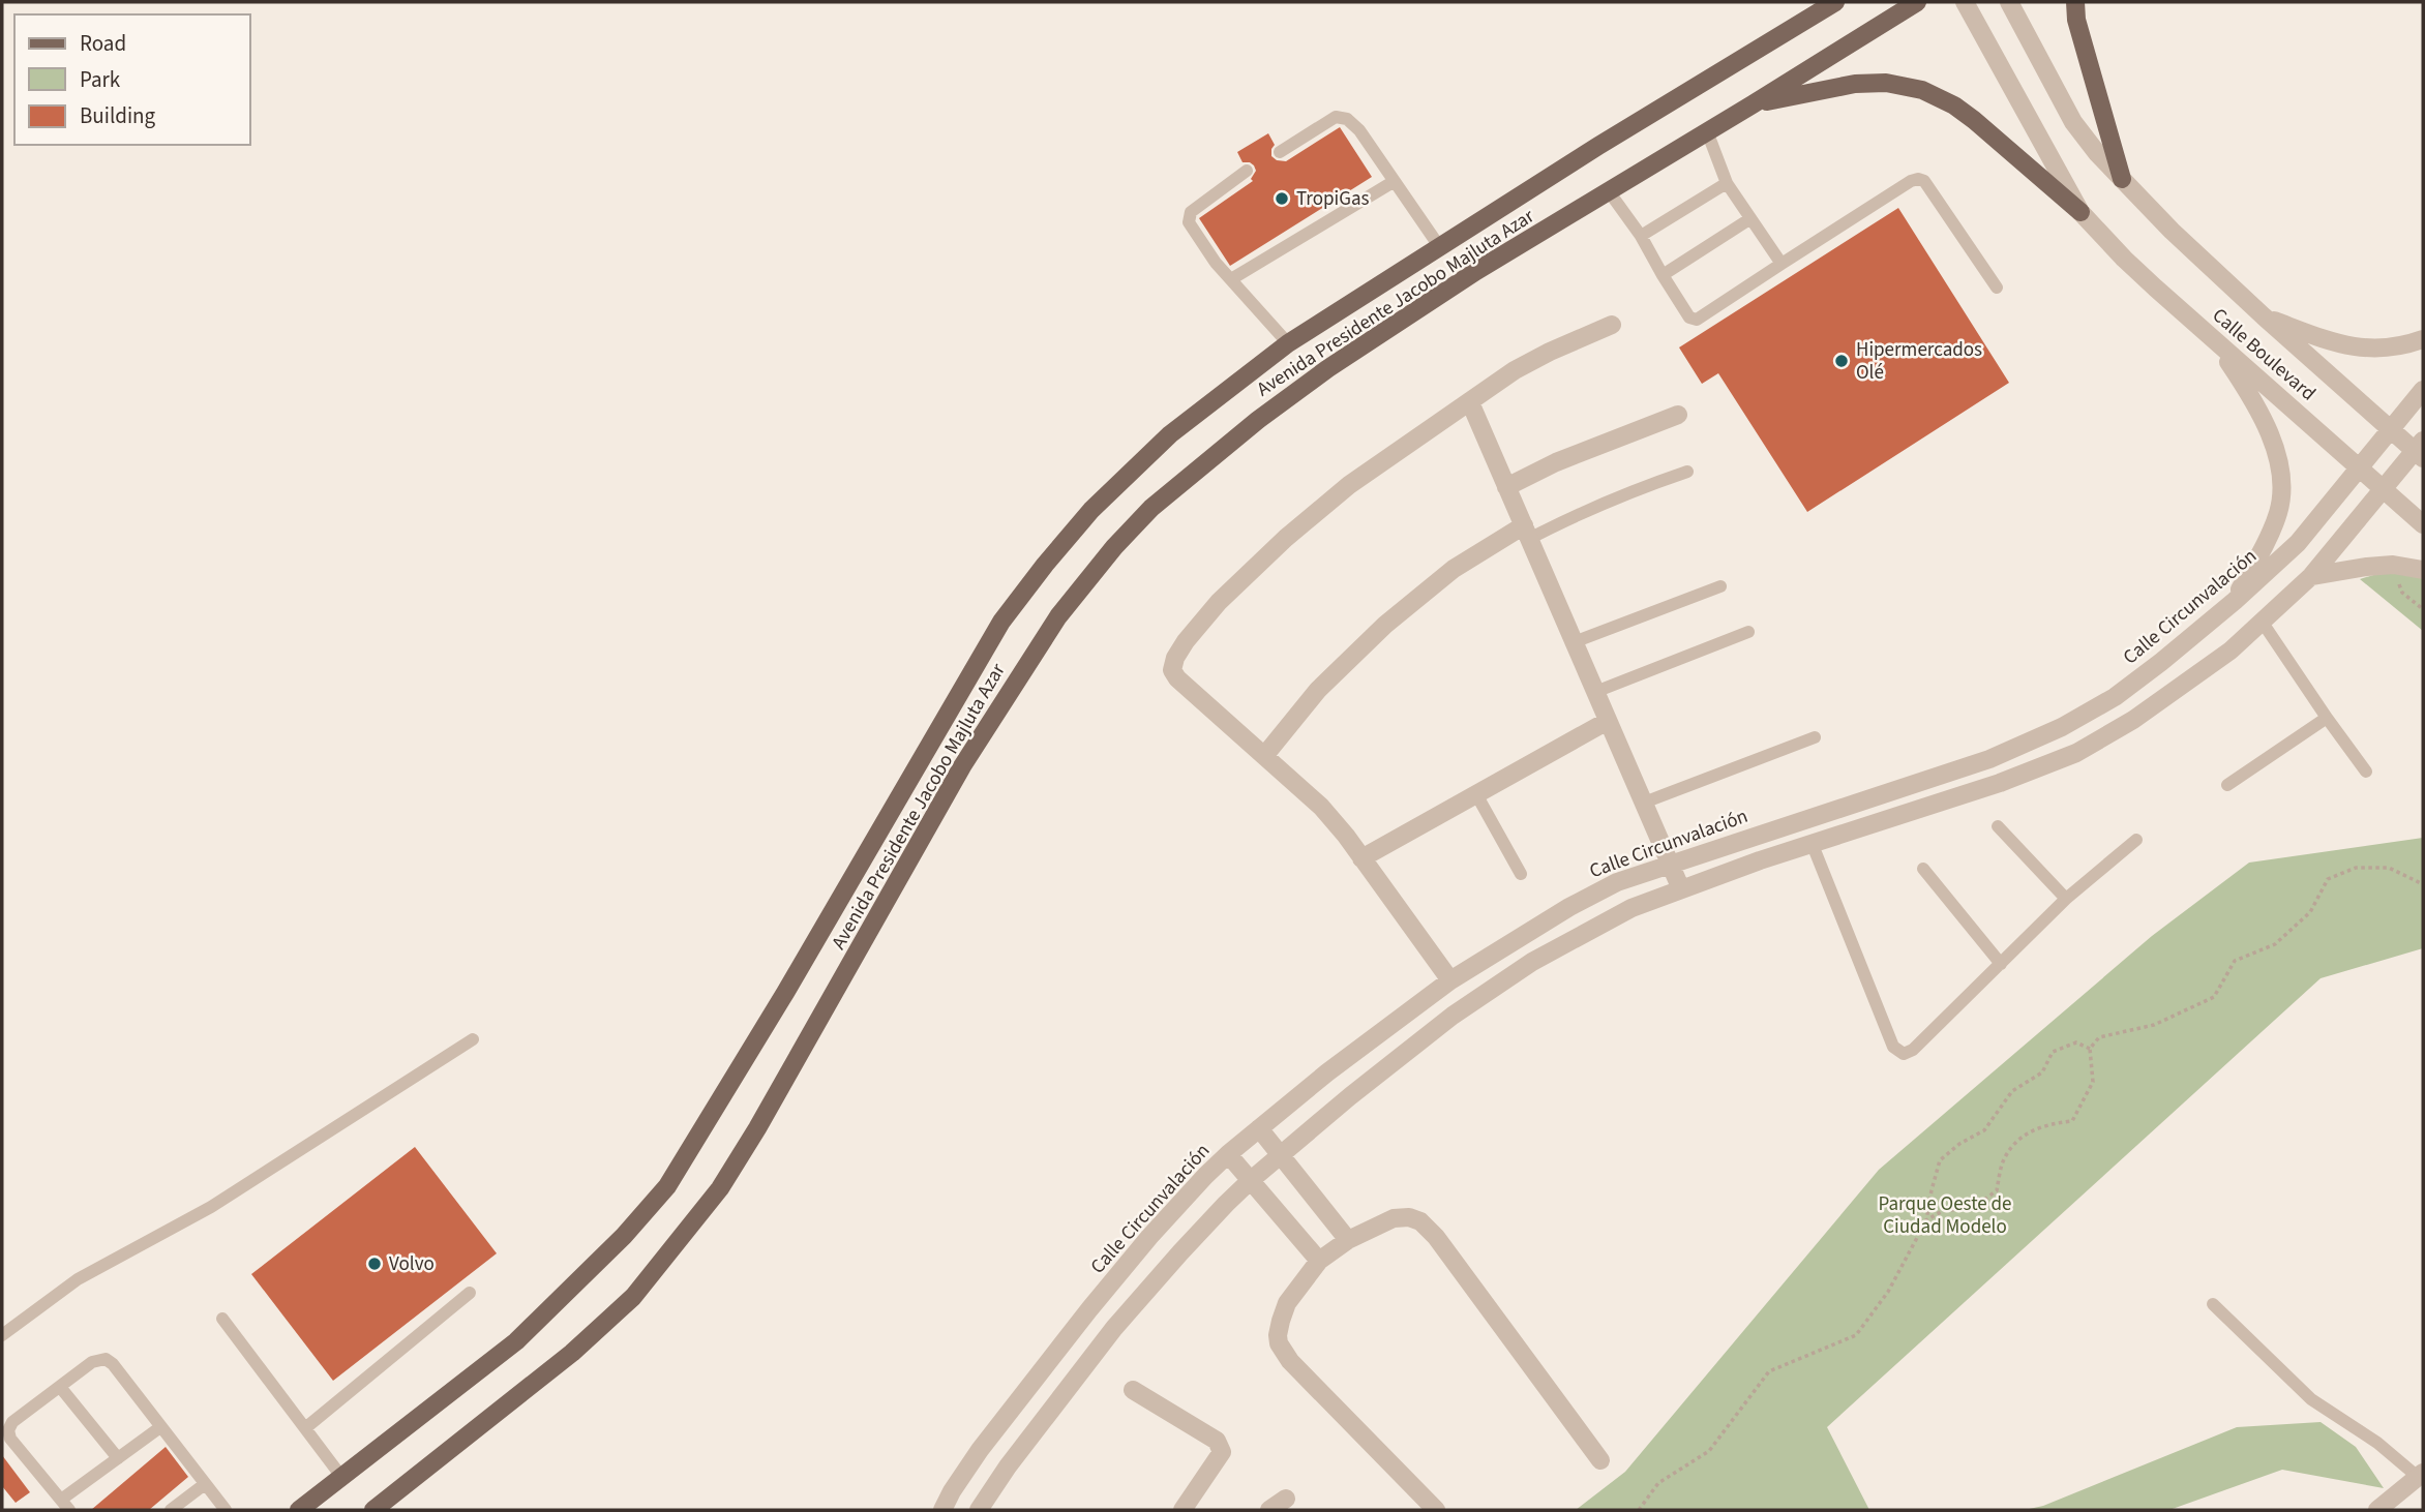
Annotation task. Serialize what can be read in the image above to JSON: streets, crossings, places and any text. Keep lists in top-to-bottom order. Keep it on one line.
{"streets":{"main road":["Avenida Presidente Jacobo Majluta Azar"],"street":["Calle Boulevard","Calle Circunvalación"]},"crossings":[["Calle Boulevard","Calle Circunvalación"]],"parks":["Parque Oeste de Ciudad Modelo"],"places":["TropiGas","Hipermercados Olé","Volvo"],"legend":["Road","Park","Building"]}
